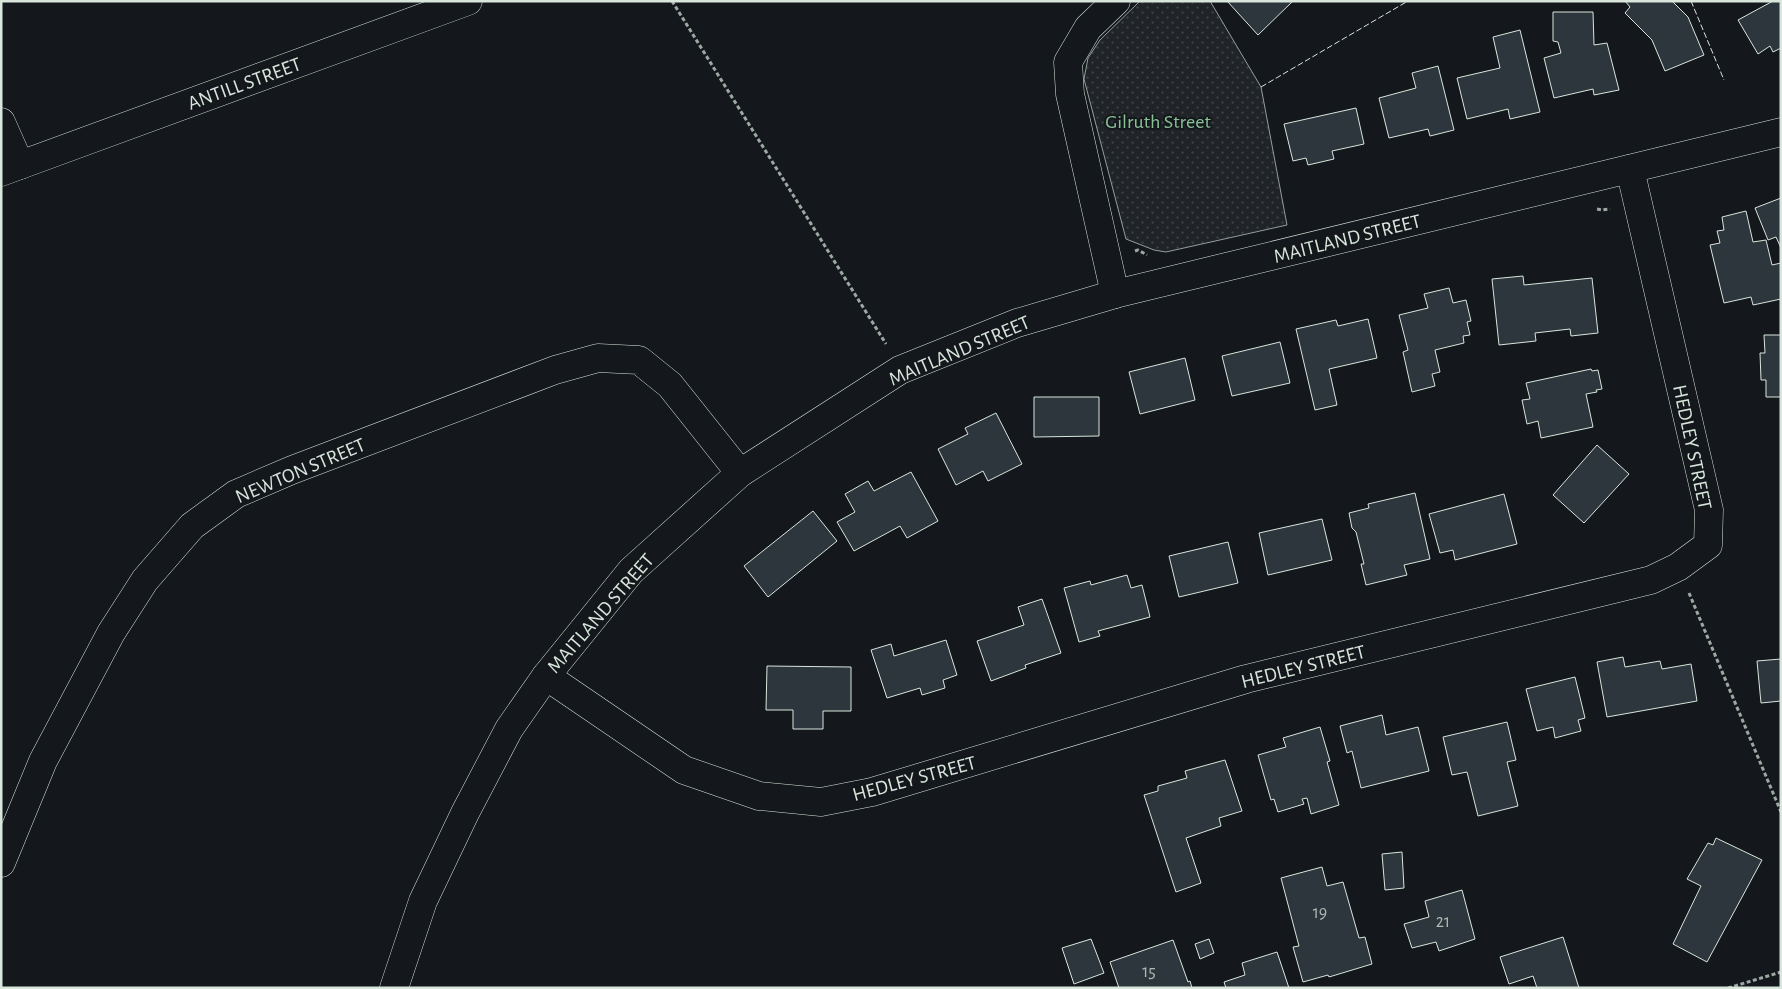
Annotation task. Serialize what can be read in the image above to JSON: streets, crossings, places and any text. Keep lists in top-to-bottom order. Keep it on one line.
{"streets":{"street":["ANTILL STREET","MAITLAND STREET","HEDLEY STREET","NEWTON STREET"]},"crossings":[["MAITLAND STREET","HEDLEY STREET"],["MAITLAND STREET","NEWTON STREET"]],"parks":["Gilruth Street"],"house_numbers":["19","21","15"]}
